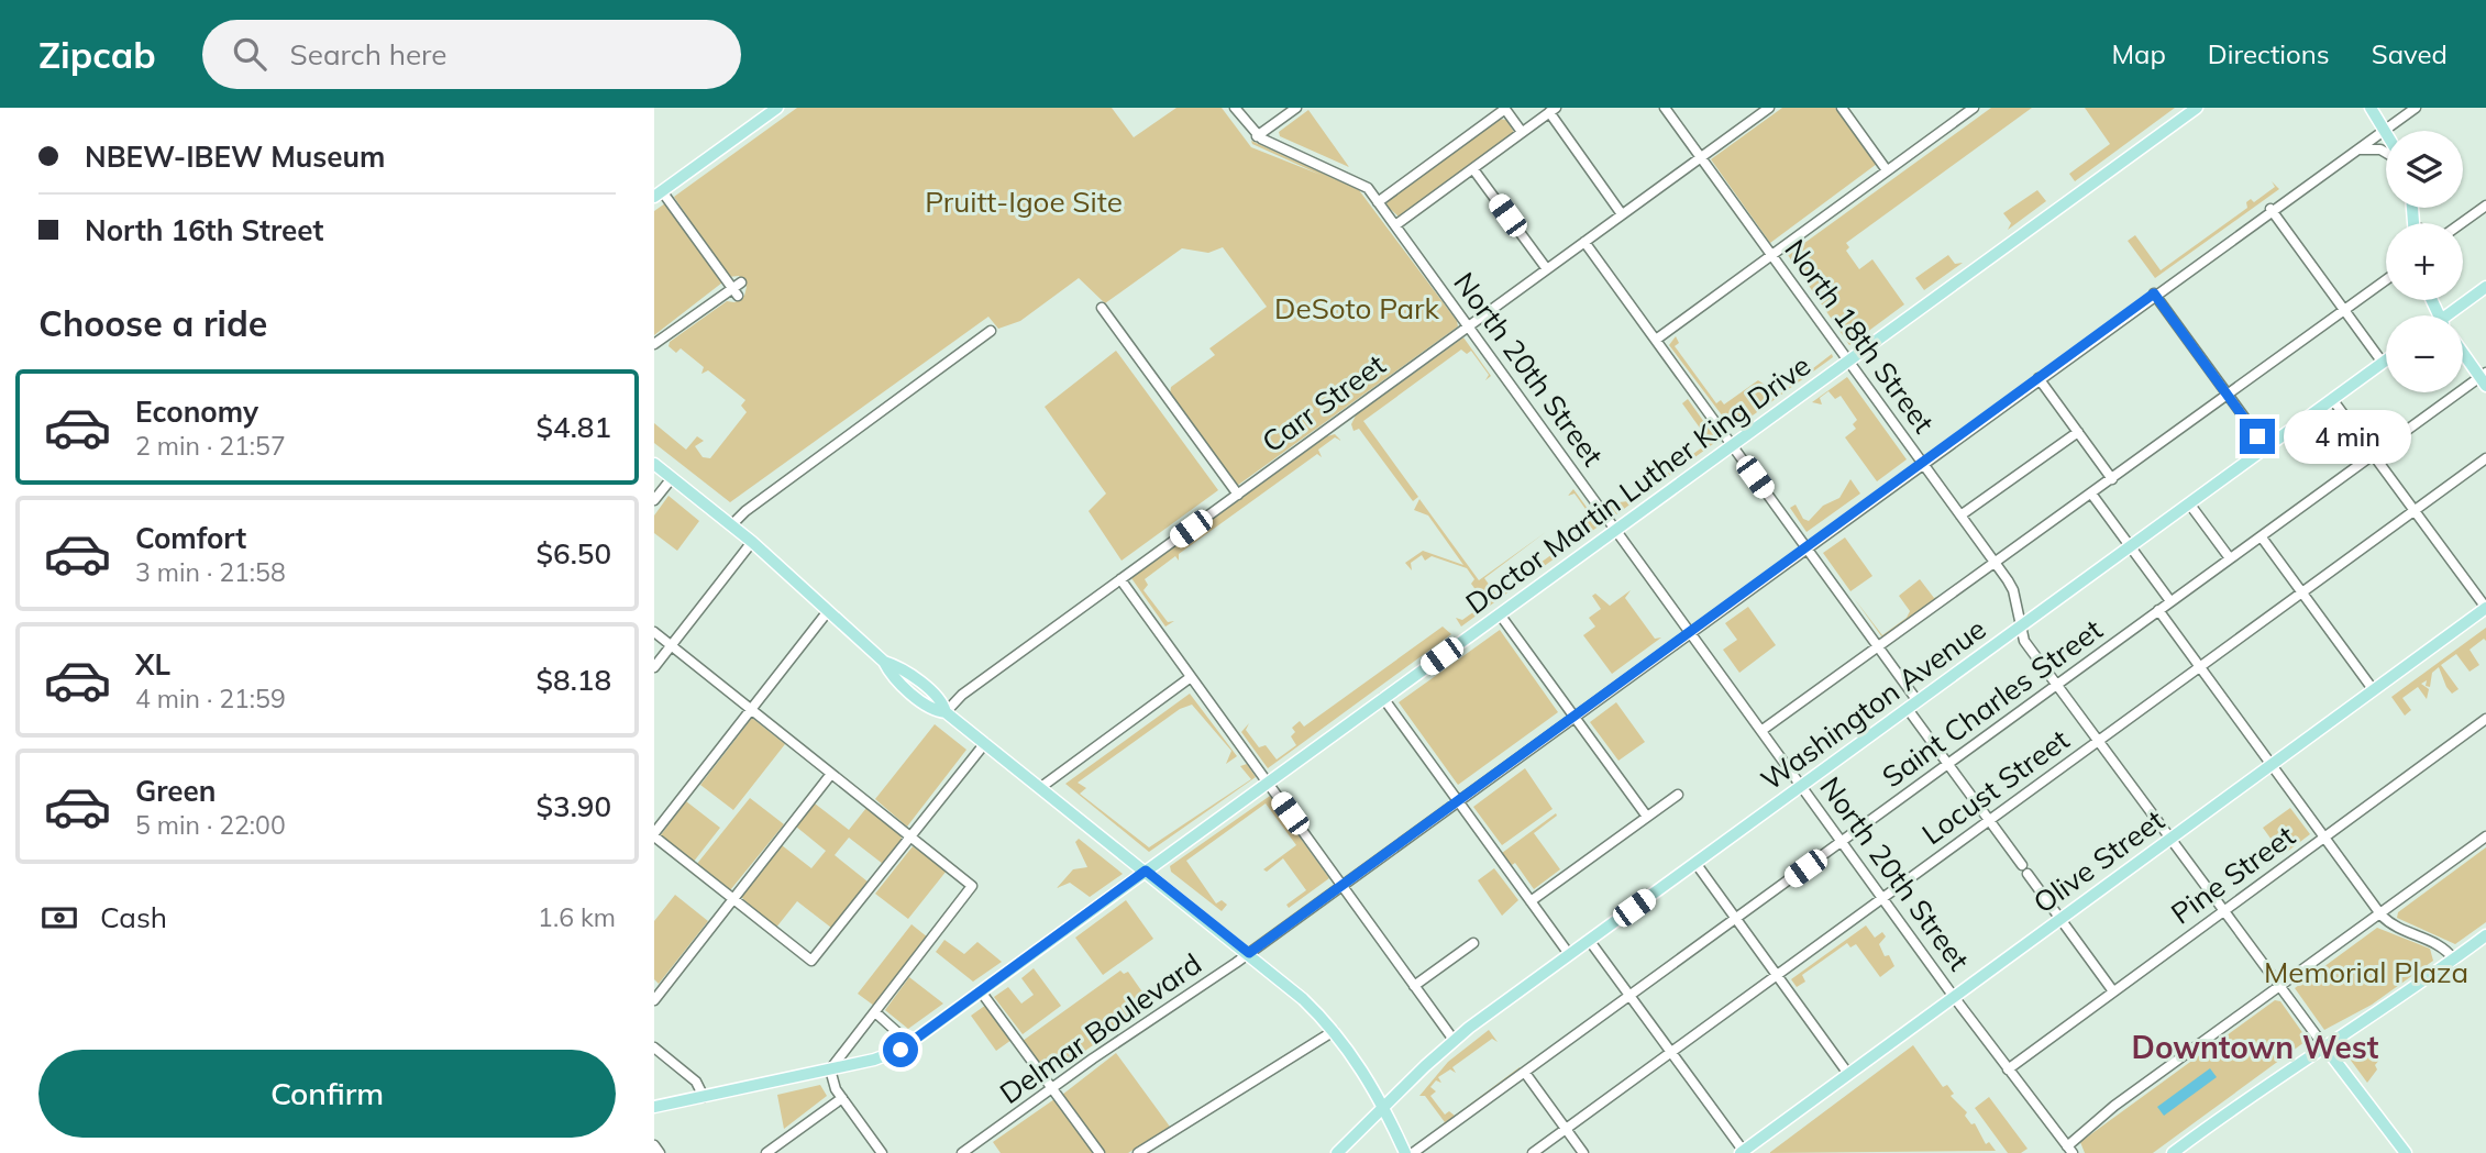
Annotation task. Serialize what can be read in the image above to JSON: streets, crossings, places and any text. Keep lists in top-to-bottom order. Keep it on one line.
{"streets":{"main road":["Doctor Martin Luther King Drive","Washington Avenue","Olive Street"],"street":["North 18th Street","North 20th Street","Carr Street","Saint Charles Street","Locust Street","Pine Street","Delmar Boulevard"]},"crossings":[["North 18th Street","Carr Street"],["North 18th Street","Doctor Martin Luther King Drive"],["North 18th Street","Saint Charles Street"],["North 18th Street","Washington Avenue"],["North 18th Street","Locust Street"],["North 18th Street","Olive Street"],["North 18th Street","Pine Street"],["North 18th Street","Delmar Boulevard"],["North 20th Street","Carr Street"],["North 20th Street","Doctor Martin Luther King Drive"],["North 20th Street","Saint Charles Street"],["North 20th Street","Washington Avenue"],["North 20th Street","Locust Street"],["North 20th Street","Olive Street"],["North 20th Street","Pine Street"],["North 20th Street","Delmar Boulevard"]],"districts":["Downtown West"],"parks":["Pruitt-Igoe Site","DeSoto Park","Memorial Plaza"],"page":{"header":"Zipcab","search":"Search here","nav":["Map","Directions","Saved"],"banner":["NBEW-IBEW Museum","North 16th Street"],"map_buttons":["+","−"],"heading":"Choose a ride","list":[{"name":"Economy","note":"2 min · 21:57","value":"$4.81"},{"name":"Comfort","note":"3 min · 21:58","value":"$6.50"},{"name":"XL","note":"4 min · 21:59","value":"$8.18"},{"name":"Green","note":"5 min · 22:00","value":"$3.90"}],"bubble":"4 min","pay":["Cash","1.6 km"],"buttons":"Confirm"}}
